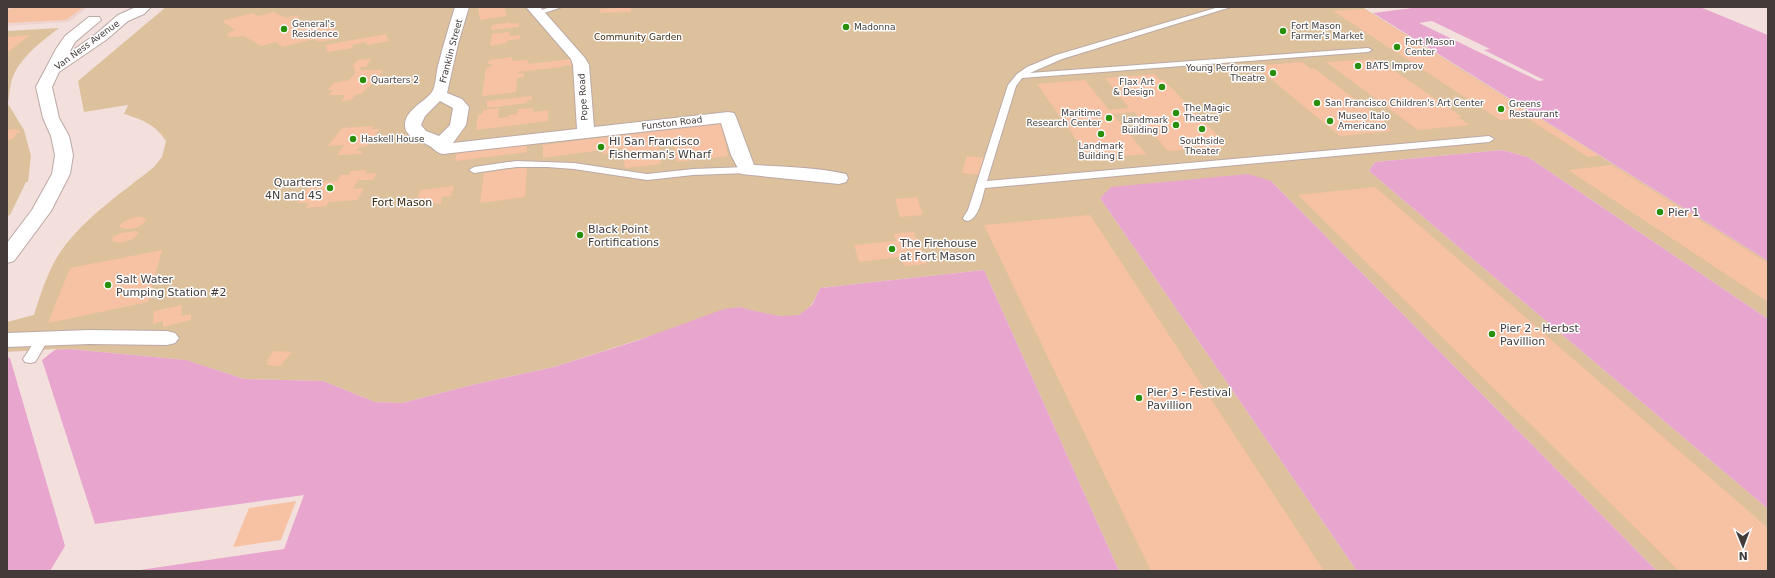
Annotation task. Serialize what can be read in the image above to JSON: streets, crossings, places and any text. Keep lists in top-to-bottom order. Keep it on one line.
{"streets":{"street":["Van Ness Avenue","Franklin Street","Pope Road","Funston Road"]},"crossings":[["Franklin Street","Funston Road"],["Pope Road","Funston Road"]],"parks":["Community Garden","Fort Mason"],"places":["Madonna","General's Residence","Fort Mason Farmer's Market","Fort Mason Center","BATS Improv","Young Performers Theatre","Quarters 2","Flax Art & Design","San Francisco Children's Art Center","Greens Restaurant","The Magic Theatre","Maritime Research Center","Museo Italo Americano","Landmark Building D","Southside Theater","Landmark Building E","Haskell House","HI San Francisco Fisherman's Wharf","Quarters 4N and 4S","Pier 1","Black Point Fortifications","The Firehouse at Fort Mason","Salt Water Pumping Station #2","Pier 2 - Herbst Pavillion","Pier 3 - Festival Pavillion"],"north":"bottom"}
